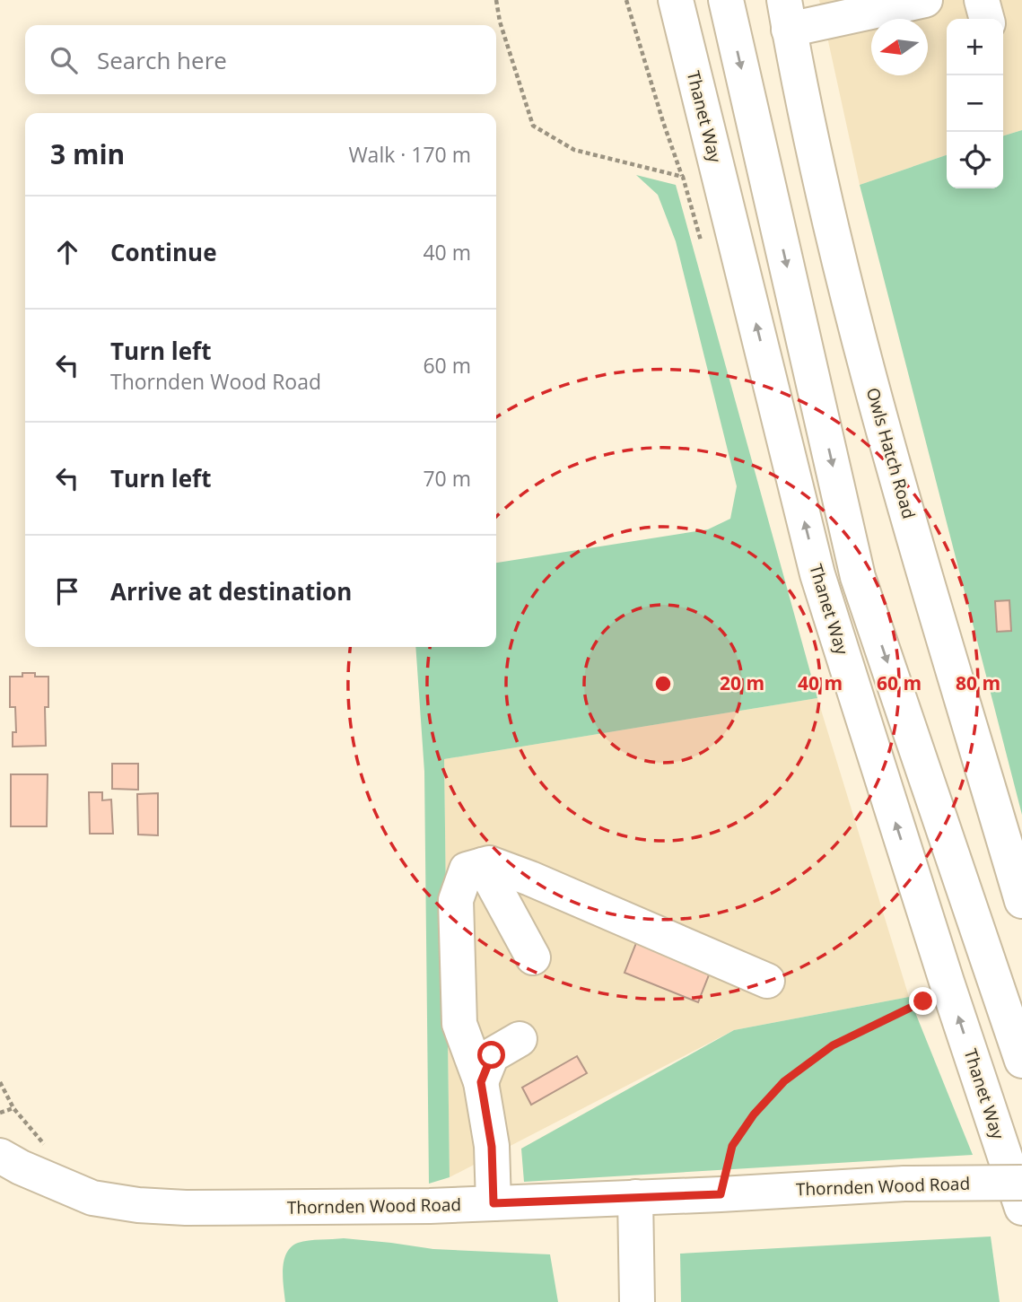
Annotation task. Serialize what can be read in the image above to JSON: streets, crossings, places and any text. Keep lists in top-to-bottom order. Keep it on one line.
{"streets":{"main road":["Thanet Way","Owls Hatch Road","Thornden Wood Road"]},"north":"left","page":{"map_buttons":["+","−"],"search":"Search here","heading":["3 min","Walk · 170 m"],"list":[["Continue","40 m"],["Turn left","Thornden Wood Road","60 m"],["Turn left","70 m"],"Arrive at destination"]},"rings":["20 m","40 m","60 m","80 m"]}
